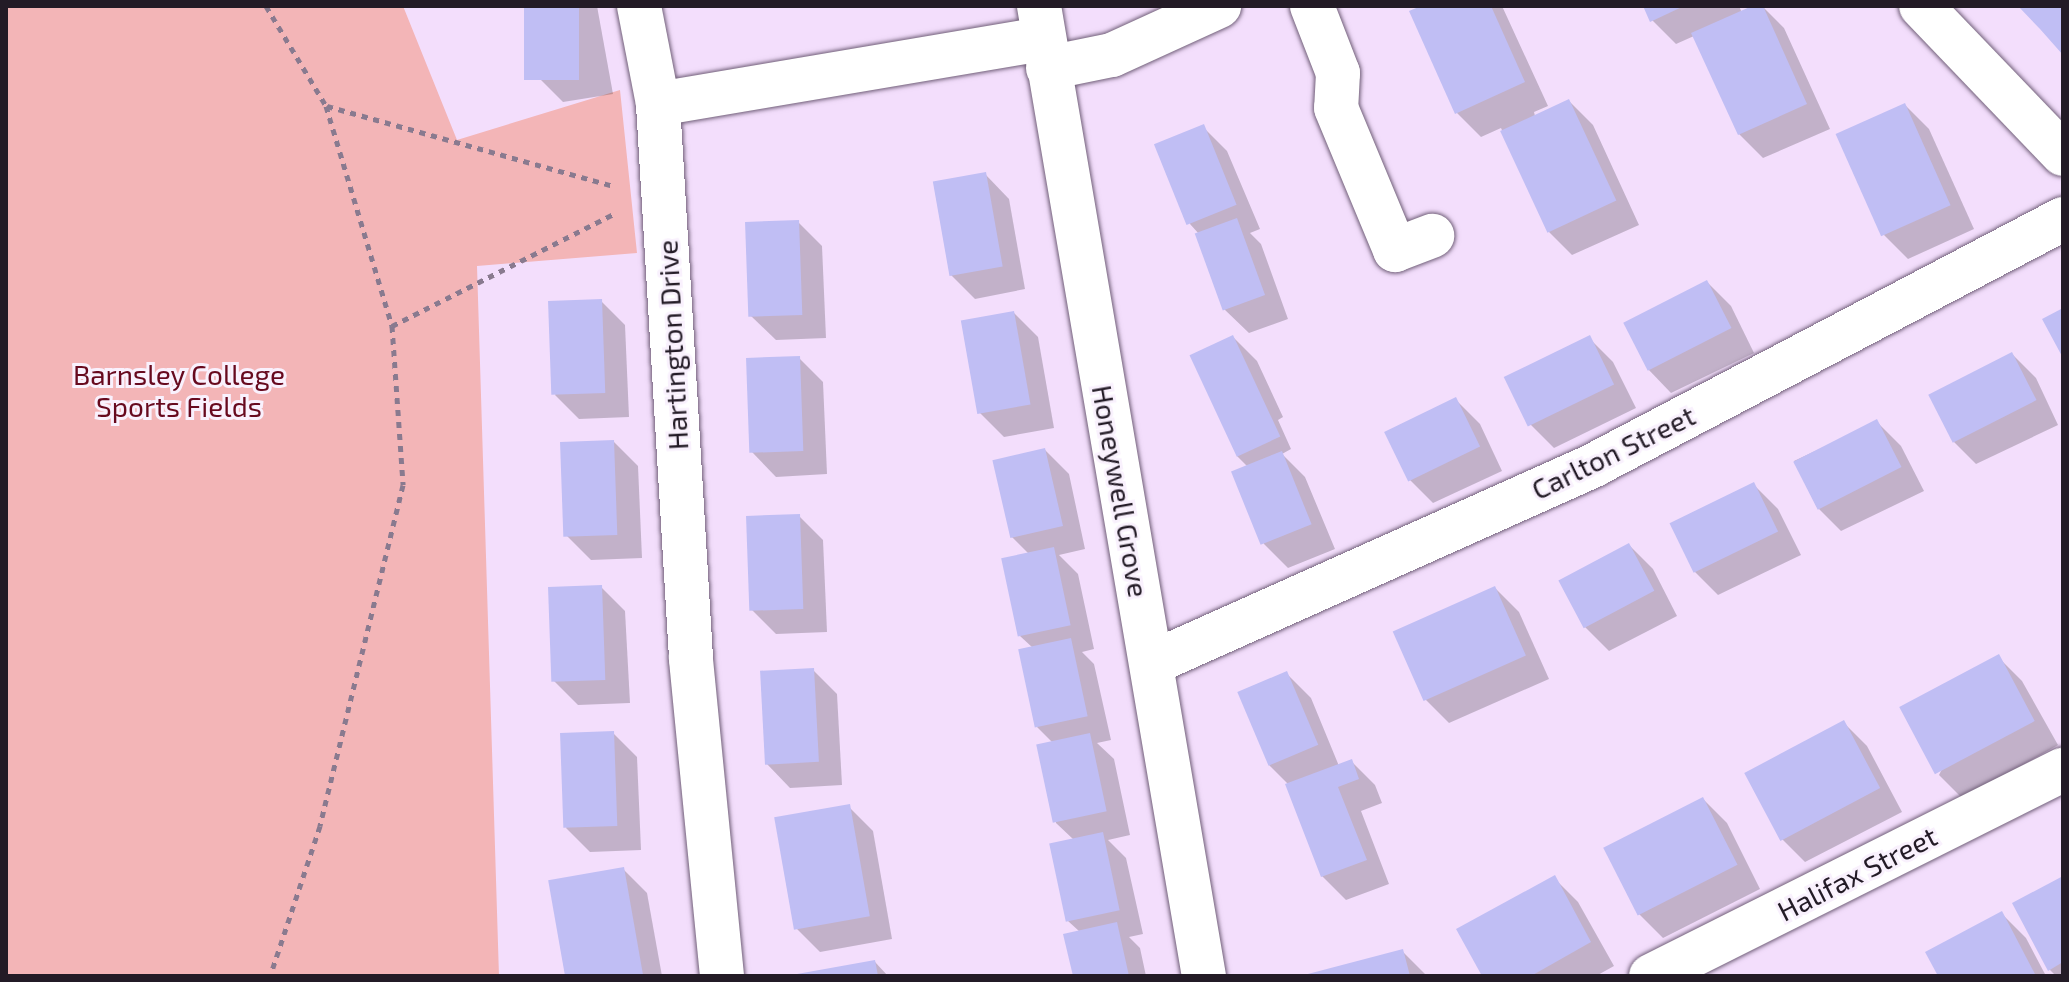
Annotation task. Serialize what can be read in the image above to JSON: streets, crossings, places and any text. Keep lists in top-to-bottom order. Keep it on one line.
{"streets":{"street":["Hartington Drive","Carlton Street","Honeywell Grove","Halifax Street"]},"crossings":[["Carlton Street","Honeywell Grove"]],"parks":["Barnsley College Sports Fields"]}
